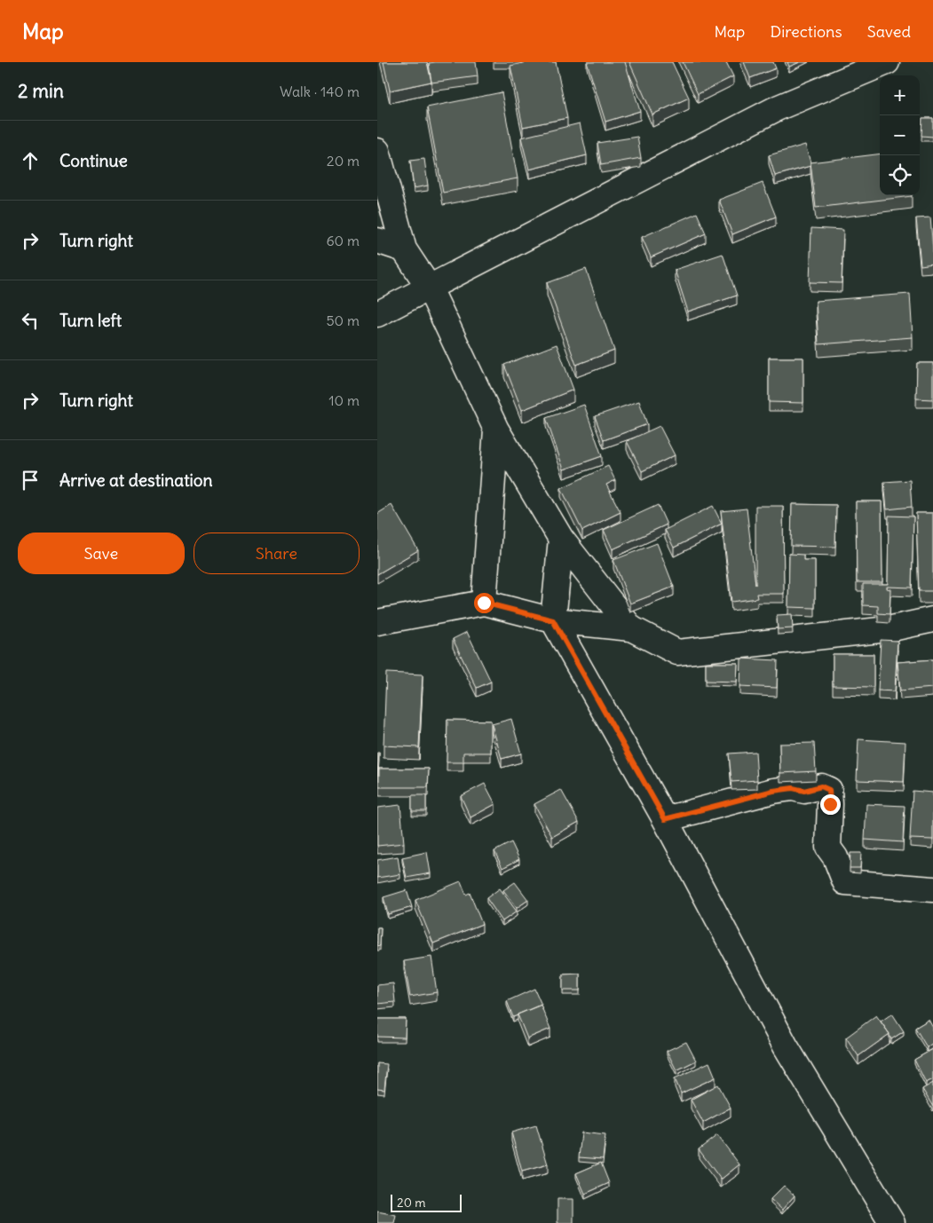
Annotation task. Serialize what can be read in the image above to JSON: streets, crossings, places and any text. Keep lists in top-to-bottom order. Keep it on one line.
{"scale_bar":"20 m","page":{"header":"Map","nav":["Map","Directions","Saved"],"heading":["2 min","Walk · 140 m"],"map_buttons":["+","−"],"list":[["Continue","20 m"],["Turn right","60 m"],["Turn left","50 m"],["Turn right","10 m"],"Arrive at destination"],"buttons":["Save","Share"],"scale":"20 m"}}
